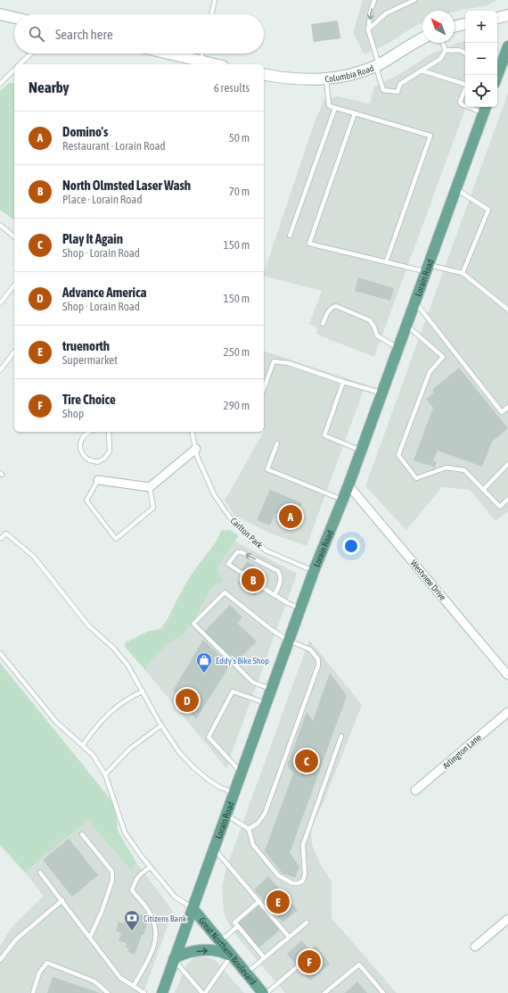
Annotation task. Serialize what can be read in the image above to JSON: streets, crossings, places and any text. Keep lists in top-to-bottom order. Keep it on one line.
{"streets":{"main road":["Columbia Road","Lorain Road","Great Northern Boulevard"],"street":["Westview Drive","Arlington Lane"],"lane":["Carlton Park"]},"crossings":[["Lorain Road","Carlton Park"],["Lorain Road","Westview Drive"],["Lorain Road","Great Northern Boulevard"]],"places":{"shop":["Eddy's Bike Shop"],"bank":["Citizens Bank"]},"north":"top left","page":{"map_buttons":["+","−"],"search":"Search here","heading":["Nearby","6 results"],"list":[{"mark":"A","name":"Domino's","note":"Restaurant · Lorain Road","value":"50 m"},{"mark":"B","name":"North Olmsted Laser Wash","note":"Place · Lorain Road","value":"70 m"},{"mark":"C","name":"Play It Again","note":"Shop · Lorain Road","value":"150 m"},{"mark":"D","name":"Advance America","note":"Shop · Lorain Road","value":"150 m"},{"mark":"E","name":"truenorth","note":"Supermarket","value":"250 m"},{"mark":"F","name":"Tire Choice","note":"Shop","value":"290 m"}],"pins":["A","B","D","C","E","F"]}}
